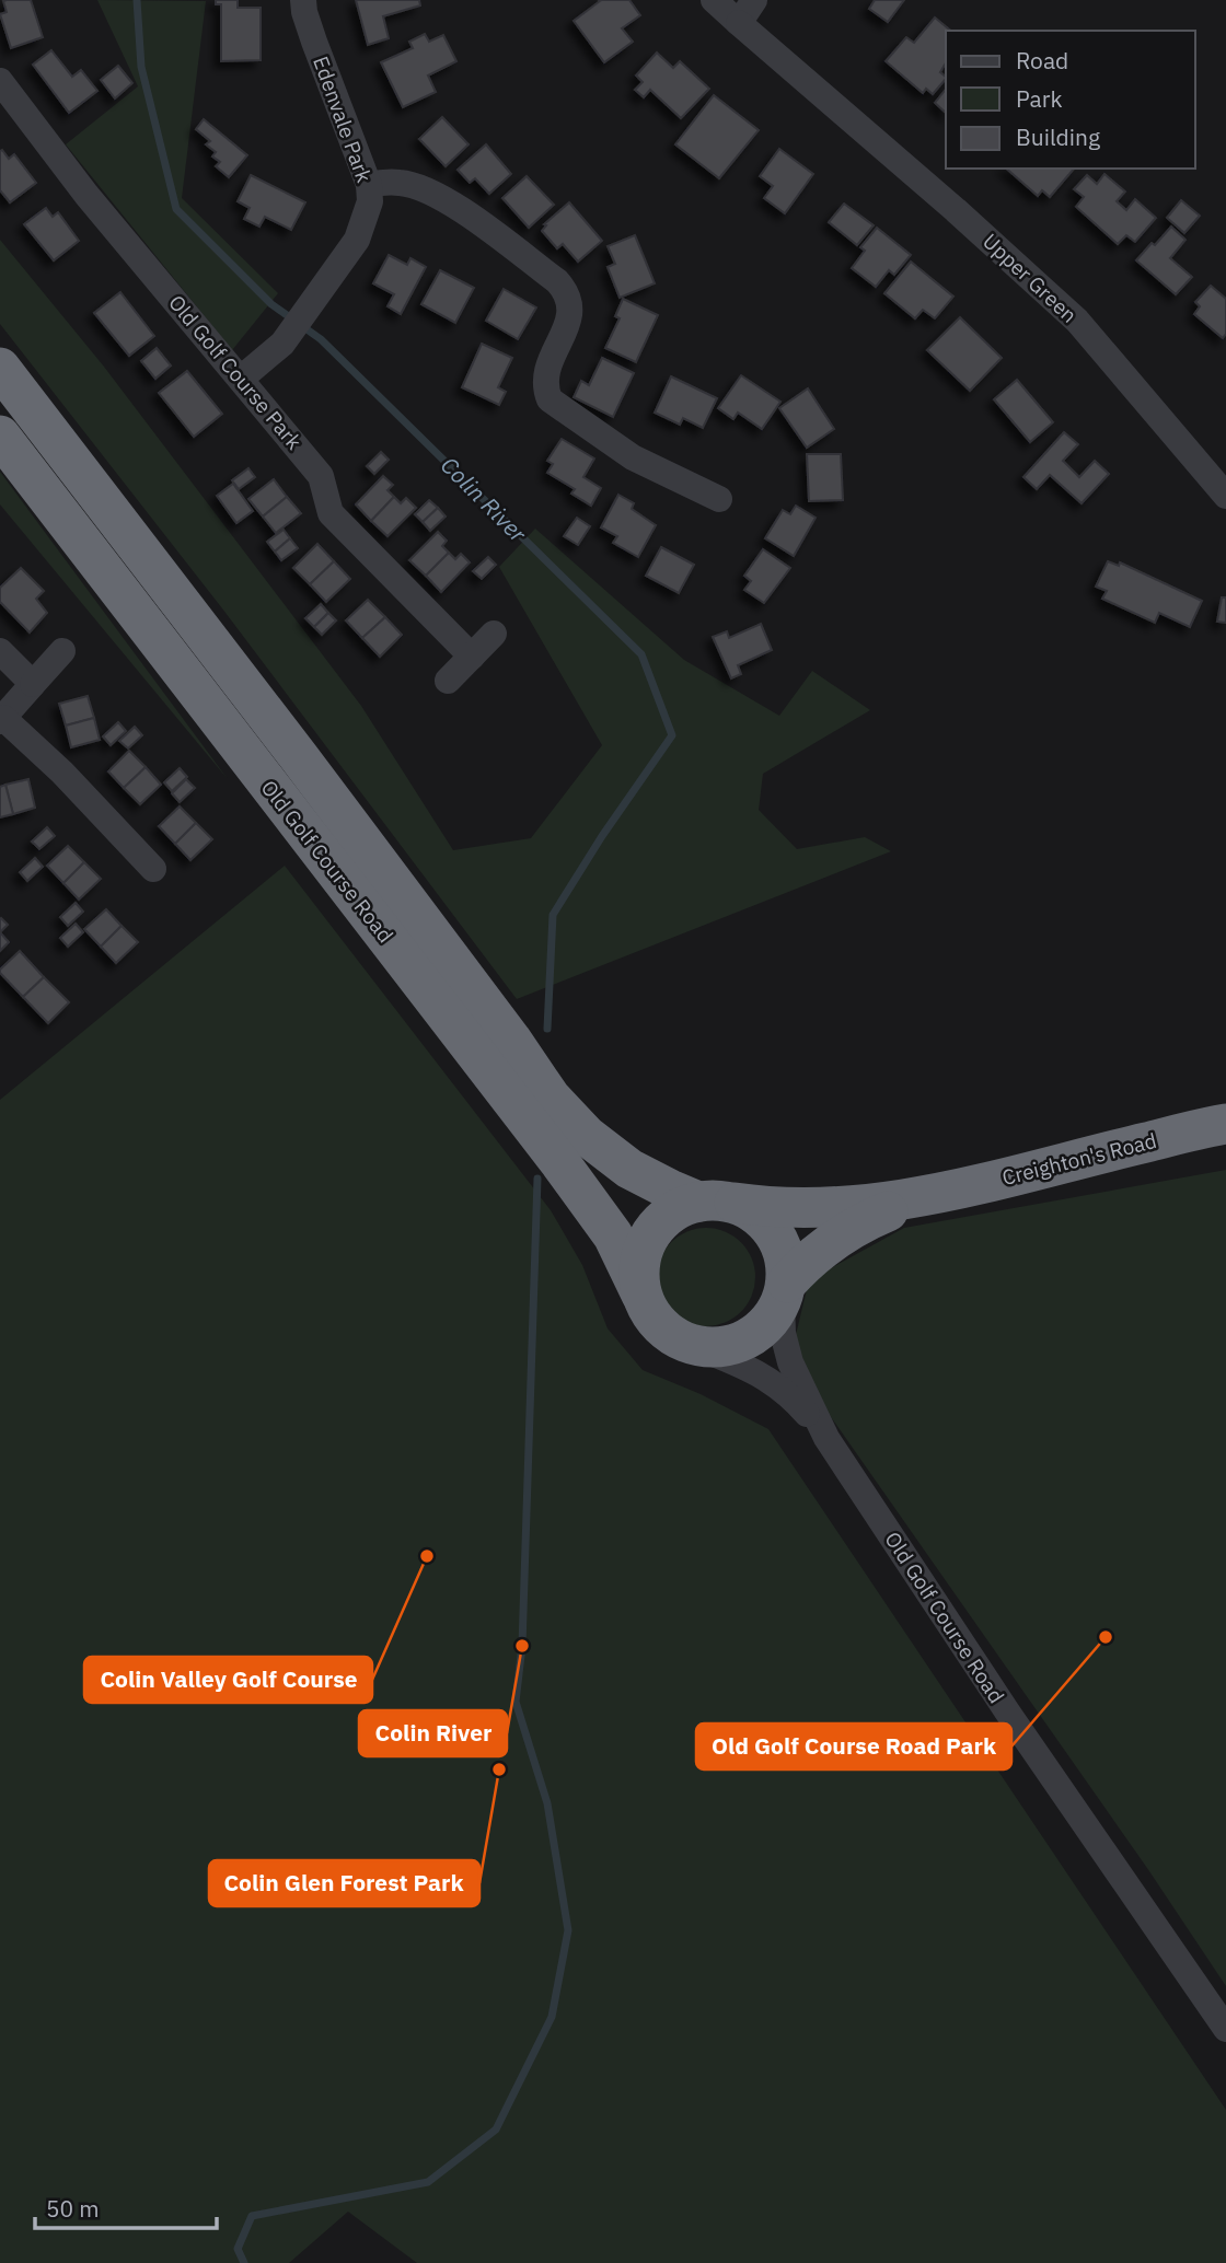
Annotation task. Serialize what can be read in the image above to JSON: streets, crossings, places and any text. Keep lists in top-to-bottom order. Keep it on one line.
{"streets":{"highway":["Old Golf Course Road","Creighton's Road"],"street":["Edenvale Park","Upper Green","Old Golf Course Park"]},"crossings":[["Edenvale Park","Old Golf Course Park"],["Old Golf Course Road","Creighton's Road"]],"water":["Colin River"],"places":["Colin Valley Golf Course","Old Golf Course Road Park","Colin River","Colin Glen Forest Park"],"legend":["Road","Park","Building"],"scale_bar":"50 m"}
